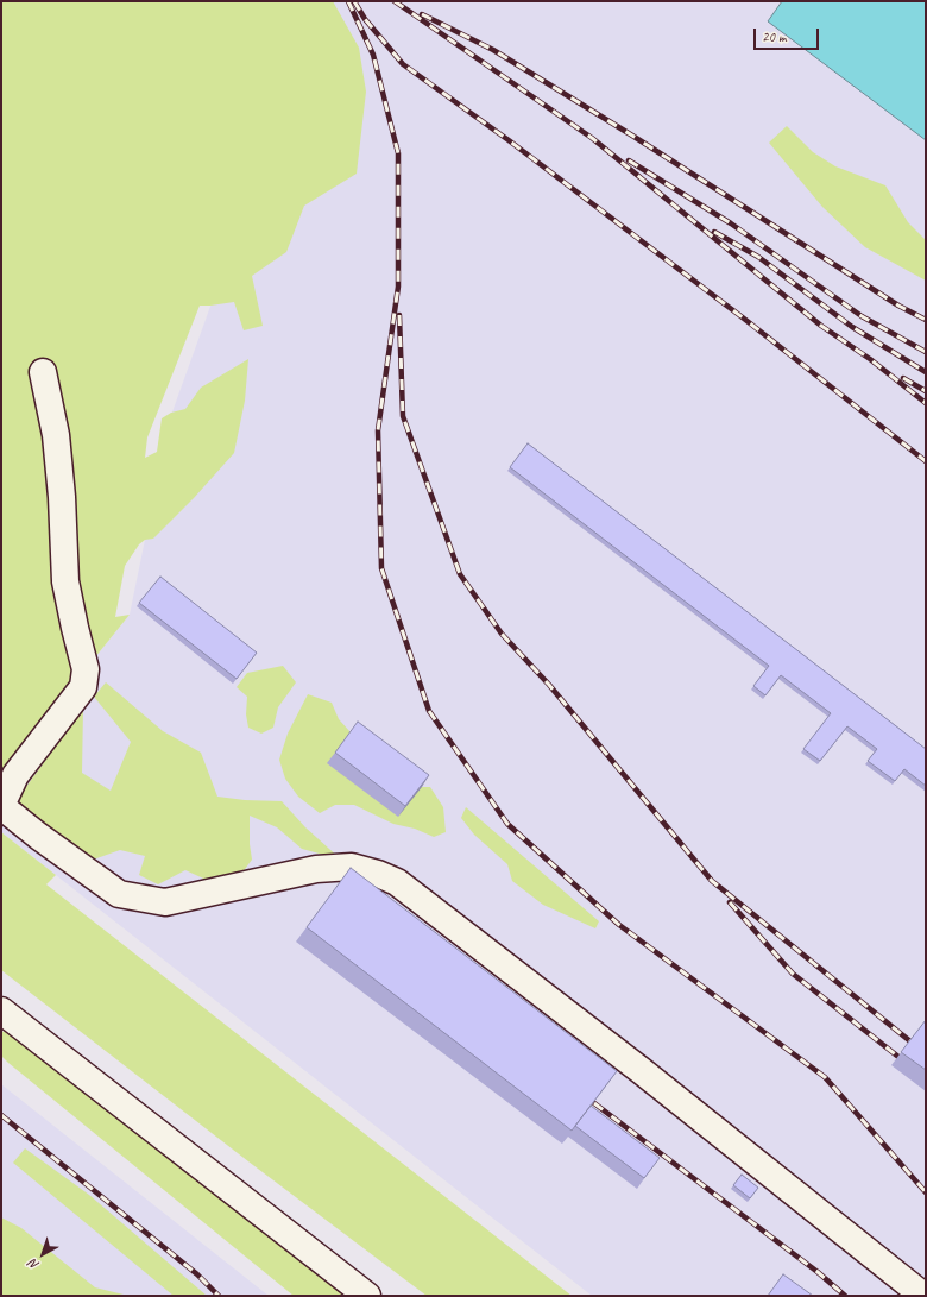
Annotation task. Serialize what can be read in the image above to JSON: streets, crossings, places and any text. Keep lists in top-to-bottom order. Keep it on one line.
{"scale_bar":"20 m","north":"bottom left"}
